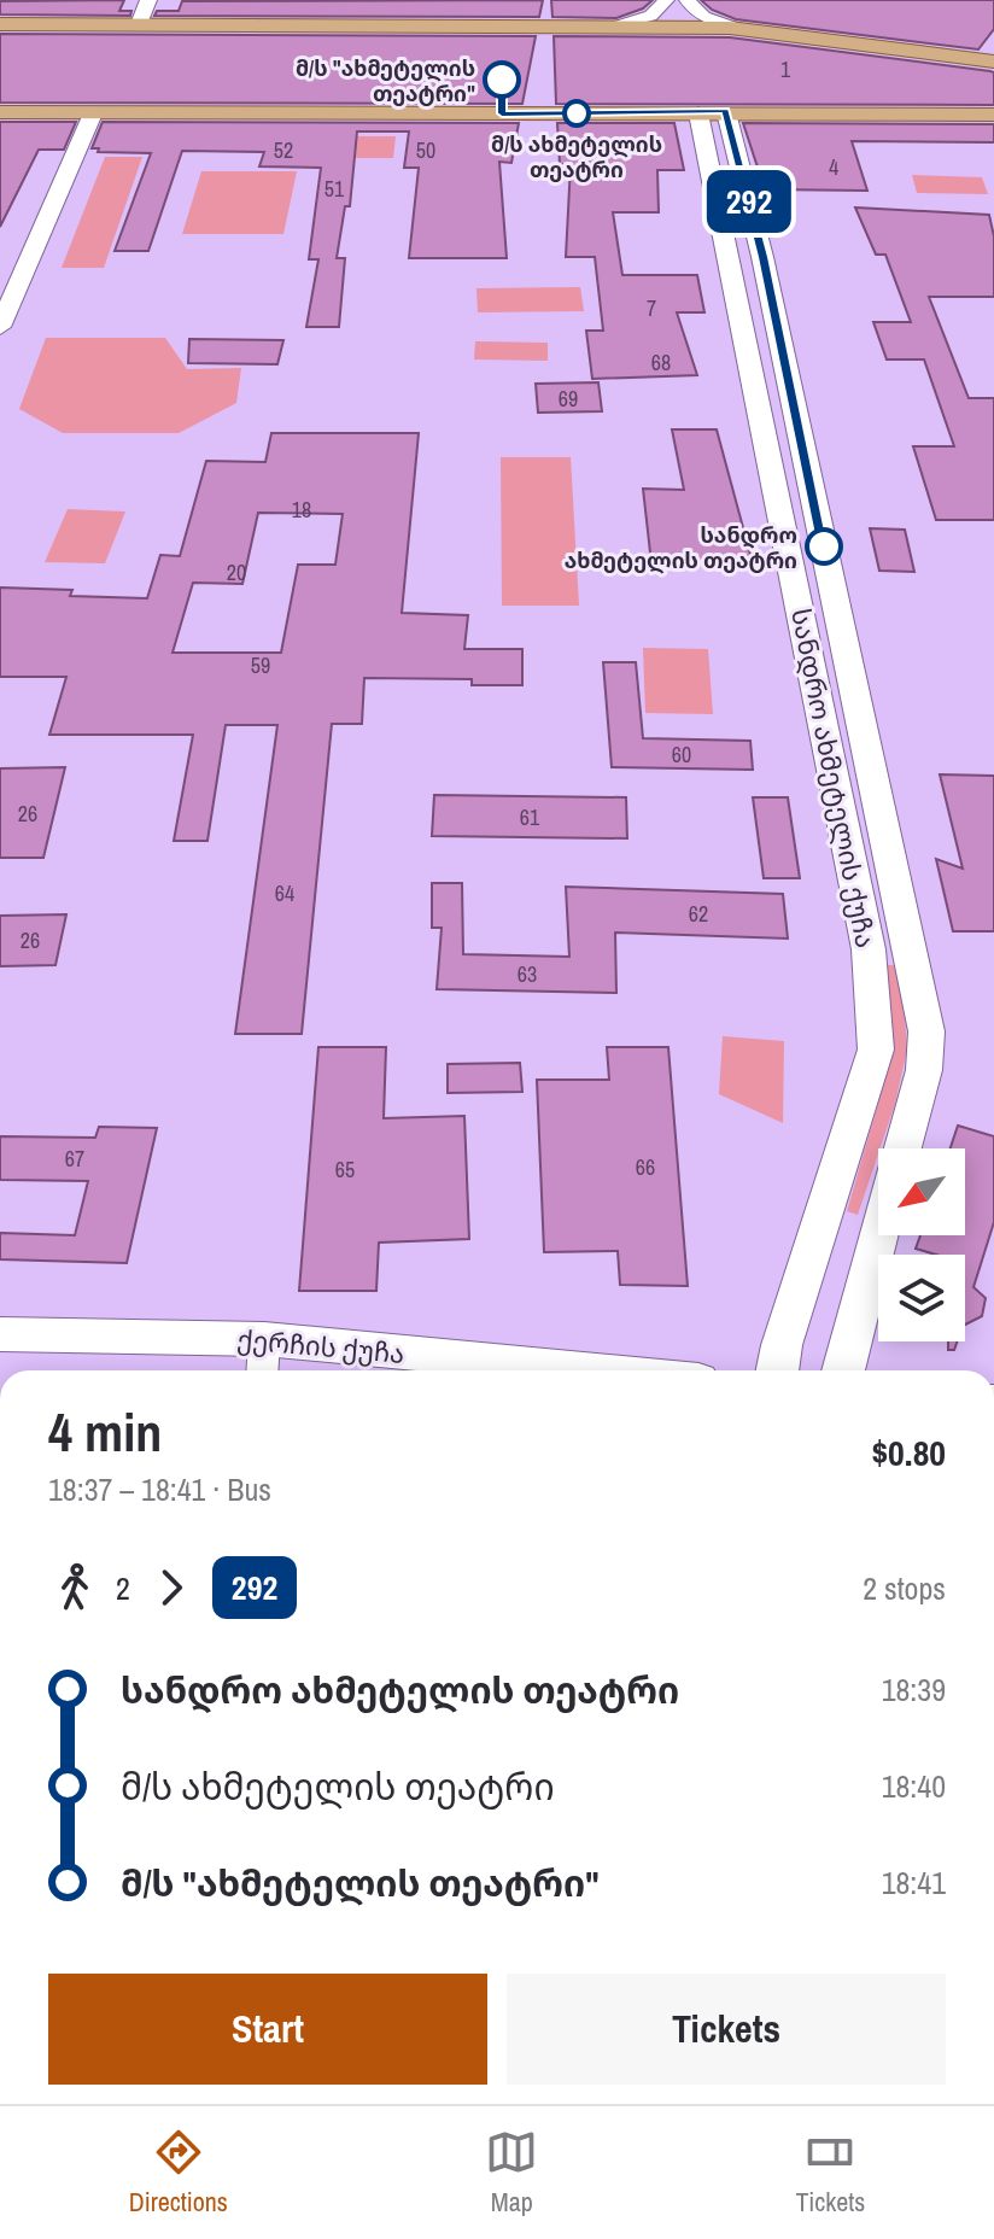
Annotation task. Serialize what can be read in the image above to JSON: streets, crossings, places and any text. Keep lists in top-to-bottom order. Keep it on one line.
{"streets":{"main road":["სანდრო ახმეტელის ქუჩა","ქერჩის ქუჩა"]},"places":["მ/ს \"ახმეტელის თეატრი\"","მ/ს ახმეტელის თეატრი","სანდრო ახმეტელის თეატრი"],"lines":["bus line 292"],"house_numbers":["1","52","50","4","51","7","68","69","18","20","59","60","26","61","64","62","26","63","67","66","65"],"north":"bottom left","page":{"on_map":"292","heading":["4 min","18:37 – 18:41 · Bus","$0.80"],"legs":["2","292","2 stops"],"list":[{"name":"სანდრო ახმეტელის თეატრი","value":"18:39"},{"name":"მ/ს ახმეტელის თეატრი","value":"18:40"},{"name":"მ/ს \"ახმეტელის თეატრი\"","value":"18:41"}],"buttons":["Start","Tickets"],"tabs":["Directions","Map","Tickets"]}}
